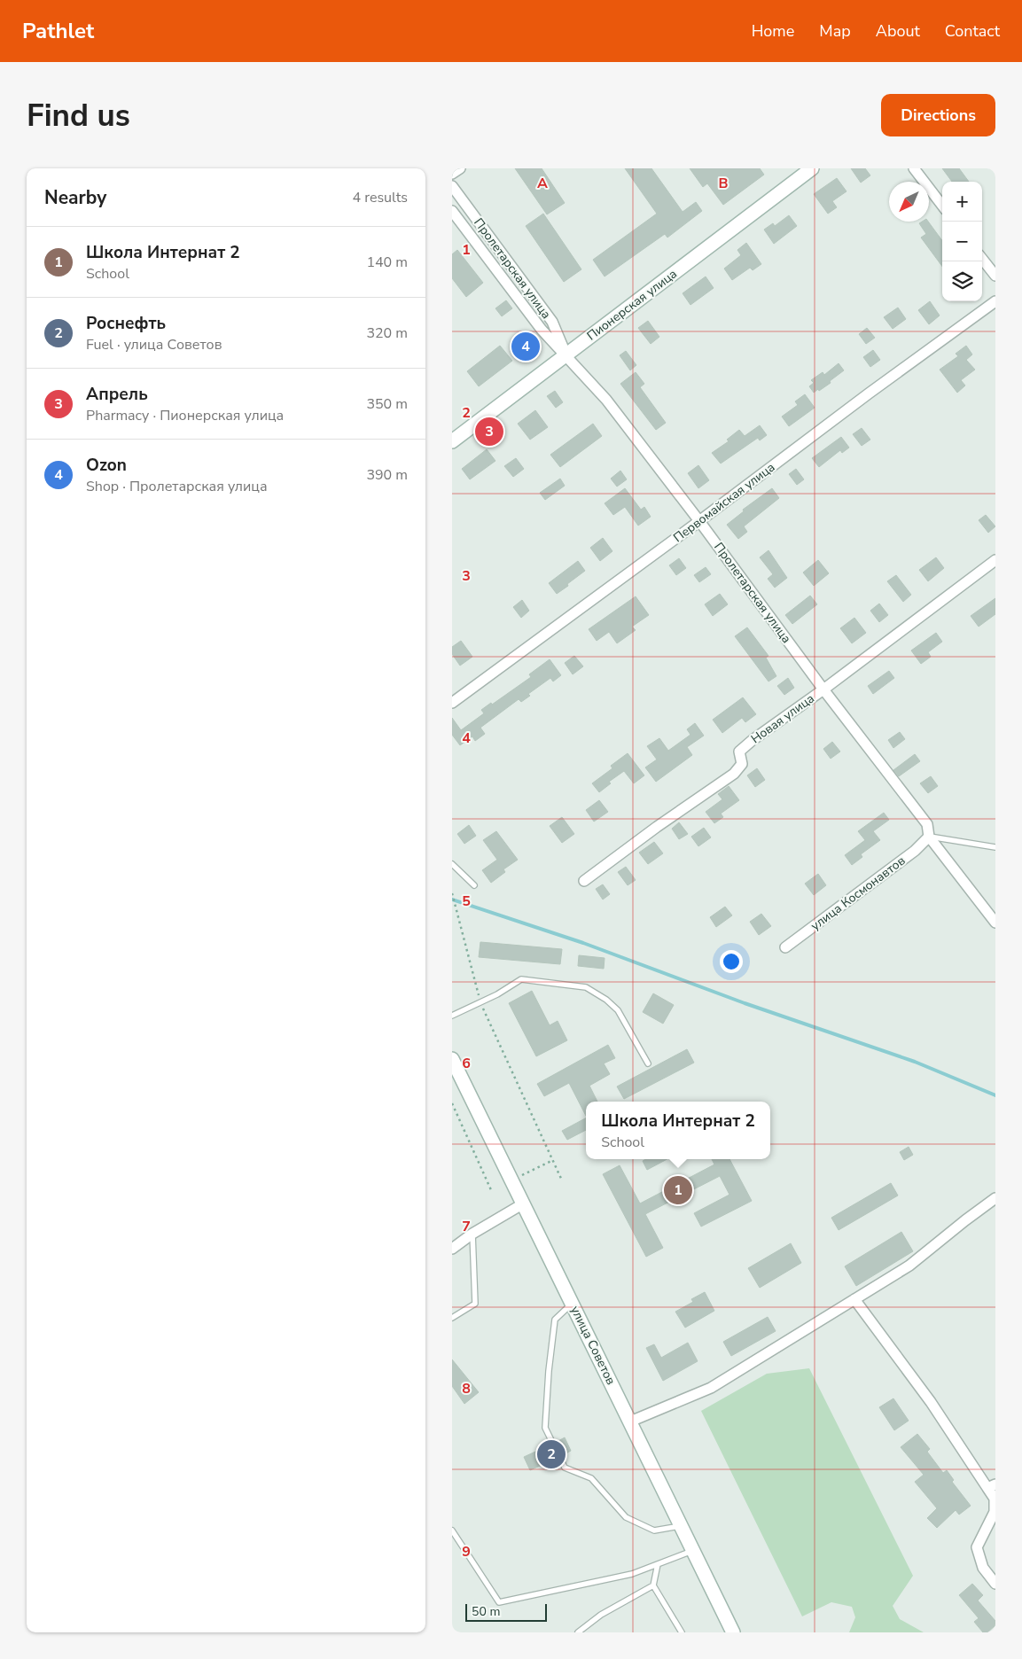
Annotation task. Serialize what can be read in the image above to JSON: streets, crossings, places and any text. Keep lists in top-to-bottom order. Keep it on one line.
{"streets":{"main road":["Пионерская улица","улица Советов"],"street":["Пролетарская улица","Первомайская улица","Новая улица","улица Космонавтов"]},"crossings":[["Пролетарская улица","Пионерская улица"],["Пролетарская улица","Первомайская улица"],["Пролетарская улица","Новая улица"],["Пролетарская улица","улица Космонавтов"]],"scale_bar":"50 m","north":"bottom left","page":{"header":"Pathlet","nav":["Home","Map","About","Contact"],"buttons":"Directions","title":"Find us","heading":["Nearby","4 results"],"map_buttons":["+","−"],"list":[{"mark":"1","name":"Школа Интернат 2","note":"School","value":"140 m"},{"mark":"2","name":"Роснефть","note":"Fuel · улица Советов","value":"320 m"},{"mark":"3","name":"Апрель","note":"Pharmacy · Пионерская улица","value":"350 m"},{"mark":"4","name":"Ozon","note":"Shop · Пролетарская улица","value":"390 m"}],"pins":["4","3","1","2"],"popup":["Школа Интернат 2","School"],"scale":"50 m"},"grid":{"columns":["A","B"],"rows":["1","2","3","4","5","6","7","8","9"]}}
